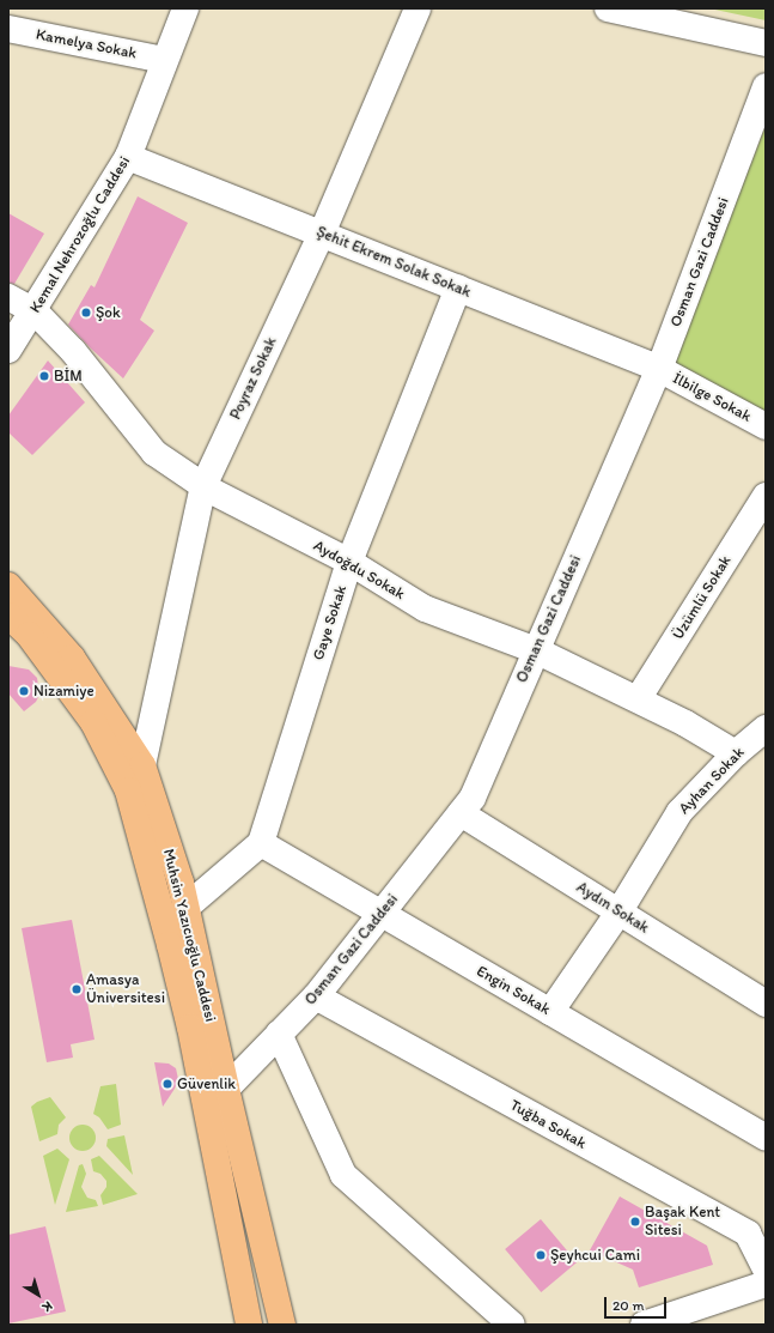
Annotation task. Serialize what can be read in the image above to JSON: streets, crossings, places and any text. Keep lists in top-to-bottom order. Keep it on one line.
{"streets":{"main road":["Muhsin Yazıcıoğlu Caddesi"],"street":["Kamelya Sokak","Kemal Nehrozoğlu Caddesi","Şehit Ekrem Solak Sokak","Osman Gazi Caddesi","Poyraz Sokak","İlbilge Sokak","Aydoğdu Sokak","Üzümlü Sokak","Gaye Sokak","Ayhan Sokak","Aydın Sokak","Engin Sokak","Tuğba Sokak"]},"crossings":[["Kamelya Sokak","Kemal Nehrozoğlu Caddesi"],["Kemal Nehrozoğlu Caddesi","Şehit Ekrem Solak Sokak"],["Kemal Nehrozoğlu Caddesi","Aydoğdu Sokak"],["Şehit Ekrem Solak Sokak","Osman Gazi Caddesi"],["Şehit Ekrem Solak Sokak","Poyraz Sokak"],["Şehit Ekrem Solak Sokak","İlbilge Sokak"],["Şehit Ekrem Solak Sokak","Gaye Sokak"],["Osman Gazi Caddesi","İlbilge Sokak"],["Osman Gazi Caddesi","Aydoğdu Sokak"],["Osman Gazi Caddesi","Aydın Sokak"],["Osman Gazi Caddesi","Muhsin Yazıcıoğlu Caddesi"],["Osman Gazi Caddesi","Engin Sokak"],["Osman Gazi Caddesi","Tuğba Sokak"],["Poyraz Sokak","Aydoğdu Sokak"],["Poyraz Sokak","Muhsin Yazıcıoğlu Caddesi"],["Aydoğdu Sokak","Üzümlü Sokak"],["Aydoğdu Sokak","Gaye Sokak"],["Aydoğdu Sokak","Ayhan Sokak"],["Gaye Sokak","Engin Sokak"],["Ayhan Sokak","Aydın Sokak"],["Ayhan Sokak","Engin Sokak"]],"places":["Şok","BİM","Nizamiye","Amasya Üniversitesi","Güvenlik","Başak Kent Sitesi","Şeyhcui Cami"],"scale_bar":"20 m","north":"bottom right"}
